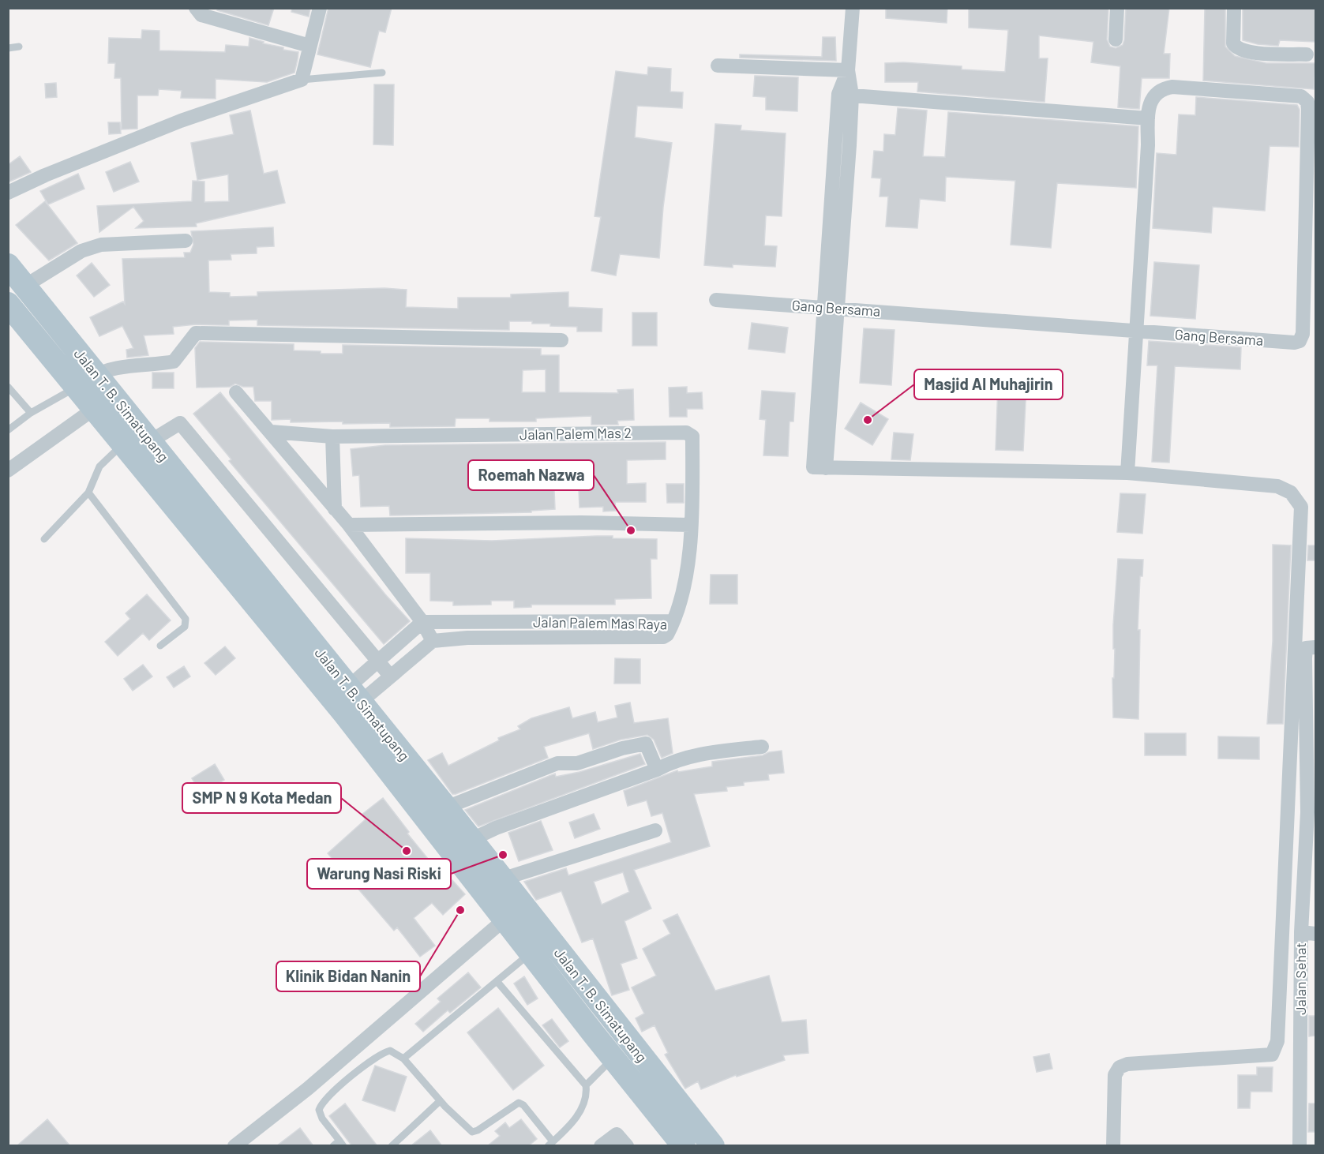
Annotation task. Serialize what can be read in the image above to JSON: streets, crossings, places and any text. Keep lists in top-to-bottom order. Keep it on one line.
{"streets":{"main road":["Jalan T. B. Simatupang"],"street":["Gang Bersama","Jalan Palem Mas 2","Jalan Palem Mas Raya","Jalan Sehat"]},"crossings":[["Jalan Palem Mas 2","Jalan Palem Mas Raya"]],"places":["Masjid Al Muhajirin","Roemah Nazwa","SMP N 9 Kota Medan","Warung Nasi Riski","Klinik Bidan Nanin"]}
